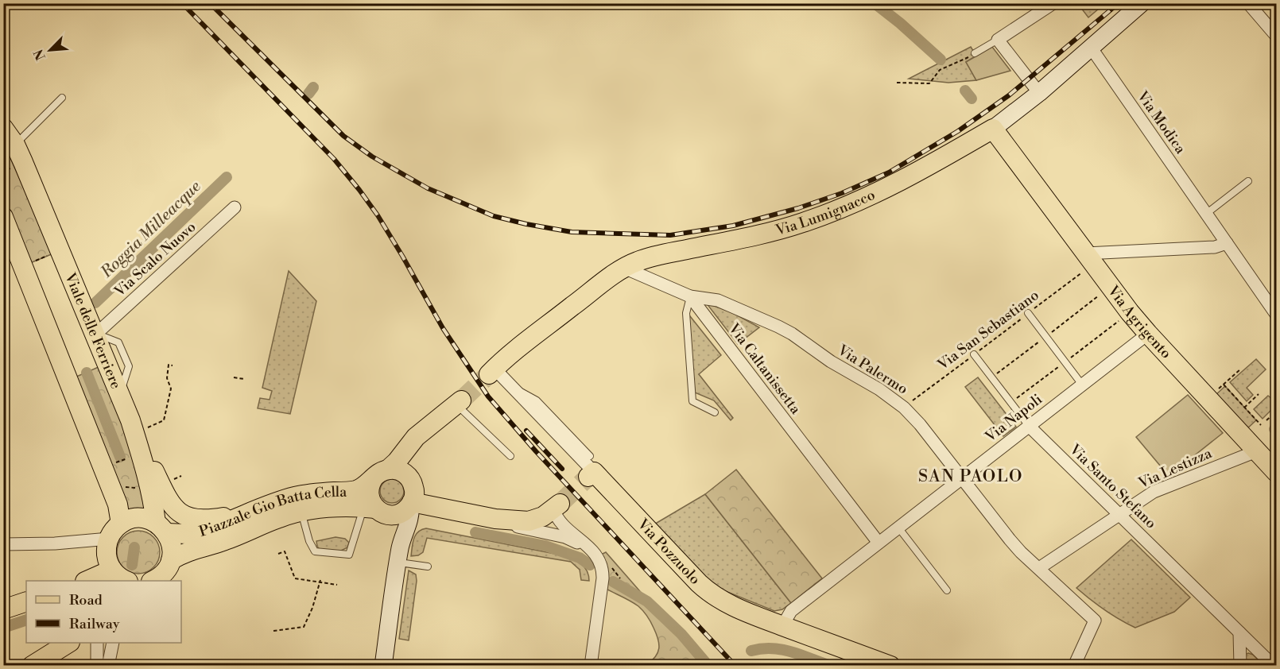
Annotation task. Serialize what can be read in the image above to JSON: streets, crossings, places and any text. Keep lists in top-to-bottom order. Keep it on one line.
{"streets":{"main road":["Via Lumignacco","Via Agrigento","Viale delle Ferriere","Piazzale Gio Batta Cella","Via Pozzuolo"],"street":["Via Modica","Via Scalo Nuovo","Via Caltanissetta","Via Palermo","Via Napoli","Via Lestizza","Via Santo Stefano"],"path":["Via San Sebastiano"]},"crossings":[["Via Modica","Via Lumignacco"],["Via Lumignacco","Via Agrigento"],["Via Lumignacco","Via Palermo"],["Via Lumignacco","Via Pozzuolo"],["Via Scalo Nuovo","Viale delle Ferriere"],["Via Agrigento","Via San Sebastiano"],["Via Agrigento","Via Napoli"],["Via Agrigento","Via Lestizza"],["Via San Sebastiano","Via Palermo"],["Via San Sebastiano","Via Santo Stefano"],["Viale delle Ferriere","Piazzale Gio Batta Cella"],["Via Caltanissetta","Via Palermo"],["Via Caltanissetta","Via Napoli"],["Via Palermo","Via Napoli"],["Via Palermo","Via Lestizza"],["Via Napoli","Via Santo Stefano"],["Via Napoli","Via Pozzuolo"],["Via Lestizza","Via Santo Stefano"]],"districts":["SAN PAOLO"],"water":["Roggia Milleacque"],"legend":["Road","Railway"],"north":"bottom left"}
